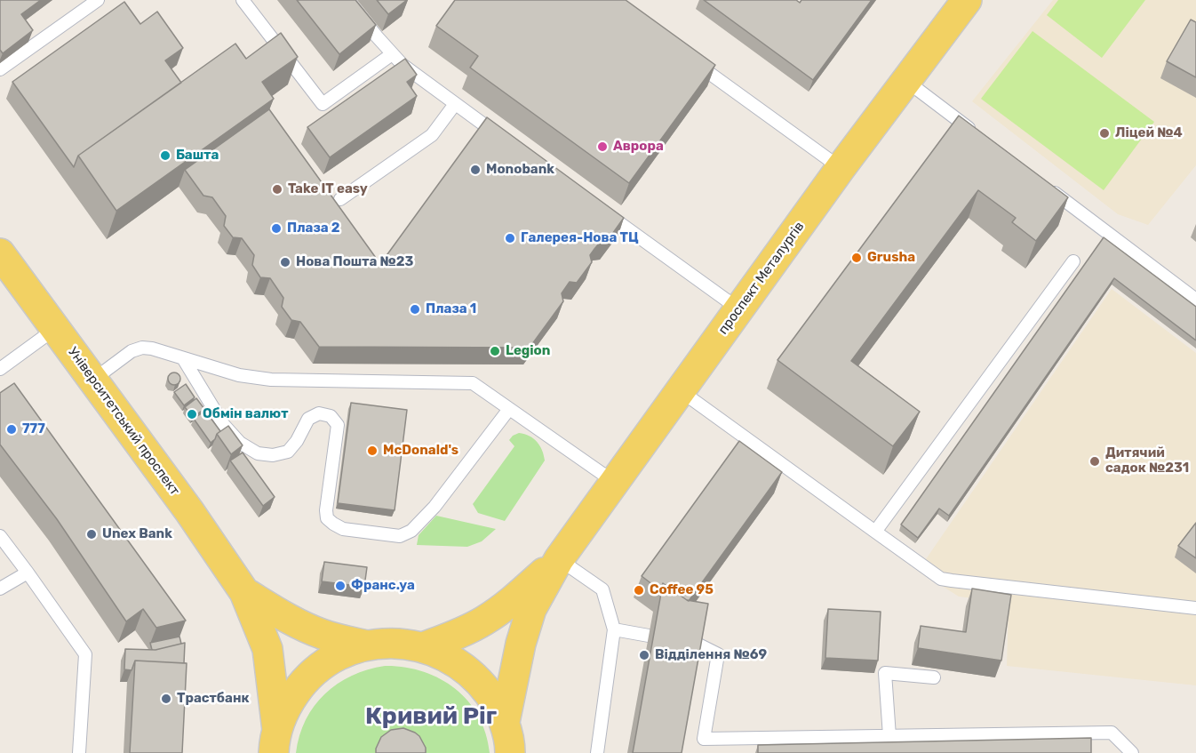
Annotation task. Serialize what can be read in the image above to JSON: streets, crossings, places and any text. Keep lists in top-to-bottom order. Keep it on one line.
{"streets":{"main road":["проспект Металургів","Університетський проспект"]},"districts":["Кривий Ріг"],"places":["Ліцей №4","Аврора","Башта","Monobank","Take IT easy","Плаза 2","Галерея-Нова ТЦ","Grusha","Нова Пошта №23","Плаза 1","Legion","Обмін валют","777","McDonald's","Дитячий садок №231","Unex Bank","Франс.уа","Coffee 95","Відділення №69","Трастбанк"]}
